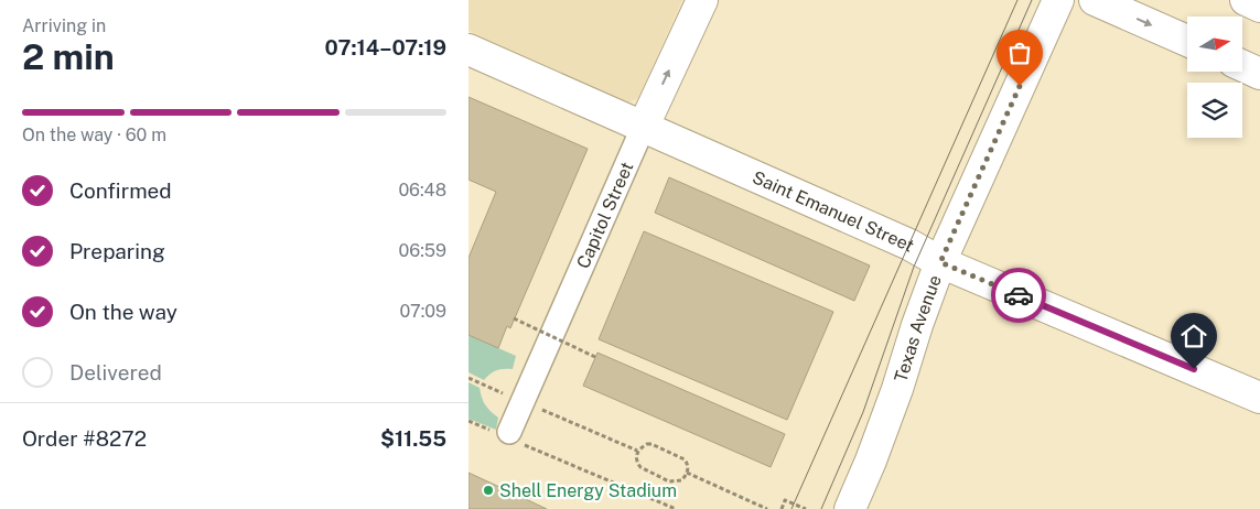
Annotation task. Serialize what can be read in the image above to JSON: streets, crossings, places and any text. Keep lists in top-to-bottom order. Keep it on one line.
{"streets":{"main road":["Saint Emanuel Street","Capitol Street","Texas Avenue"]},"crossings":[["Saint Emanuel Street","Capitol Street"],["Saint Emanuel Street","Texas Avenue"]],"places":["Shell Energy Stadium"],"north":"right","page":{"heading":["2 min","Arriving in","07:14–07:19"],"panel":["Order #8272","$11.55"],"bar":"On the way · 60 m","list":[["Confirmed","06:48"],["Preparing","06:59"],["On the way","07:09"],"Delivered"]}}
